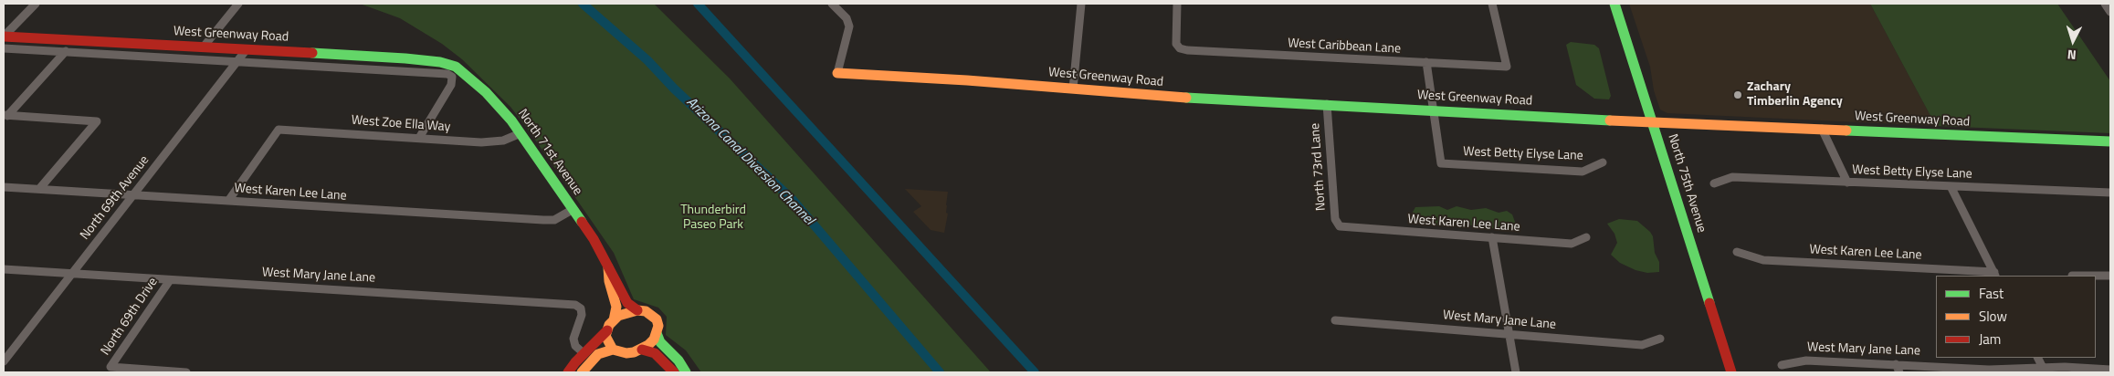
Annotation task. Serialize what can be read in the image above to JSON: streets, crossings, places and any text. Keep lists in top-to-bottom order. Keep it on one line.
{"streets":{"street":["West Greenway Road","West Caribbean Lane","West Zoe Ella Way","North 71st Avenue","West Betty Elyse Lane","North 73rd Lane","North 75th Avenue","West Karen Lee Lane","North 69th Avenue","West Mary Jane Lane","North 69th Drive"]},"crossings":[["West Greenway Road","North 71st Avenue"],["West Greenway Road","West Betty Elyse Lane"],["West Greenway Road","North 73rd Lane"],["West Greenway Road","North 75th Avenue"],["West Greenway Road","North 69th Avenue"],["West Zoe Ella Way","North 71st Avenue"],["West Zoe Ella Way","West Karen Lee Lane"],["North 71st Avenue","West Karen Lee Lane"],["North 73rd Lane","West Karen Lee Lane"],["West Karen Lee Lane","North 69th Avenue"],["North 69th Avenue","West Mary Jane Lane"],["West Mary Jane Lane","North 69th Drive"]],"water":["Arizona Canal Diversion Channel"],"parks":["Thunderbird Paseo Park"],"places":["Zachary Timberlin Agency"],"legend":["Fast","Slow","Jam"],"north":"bottom"}
